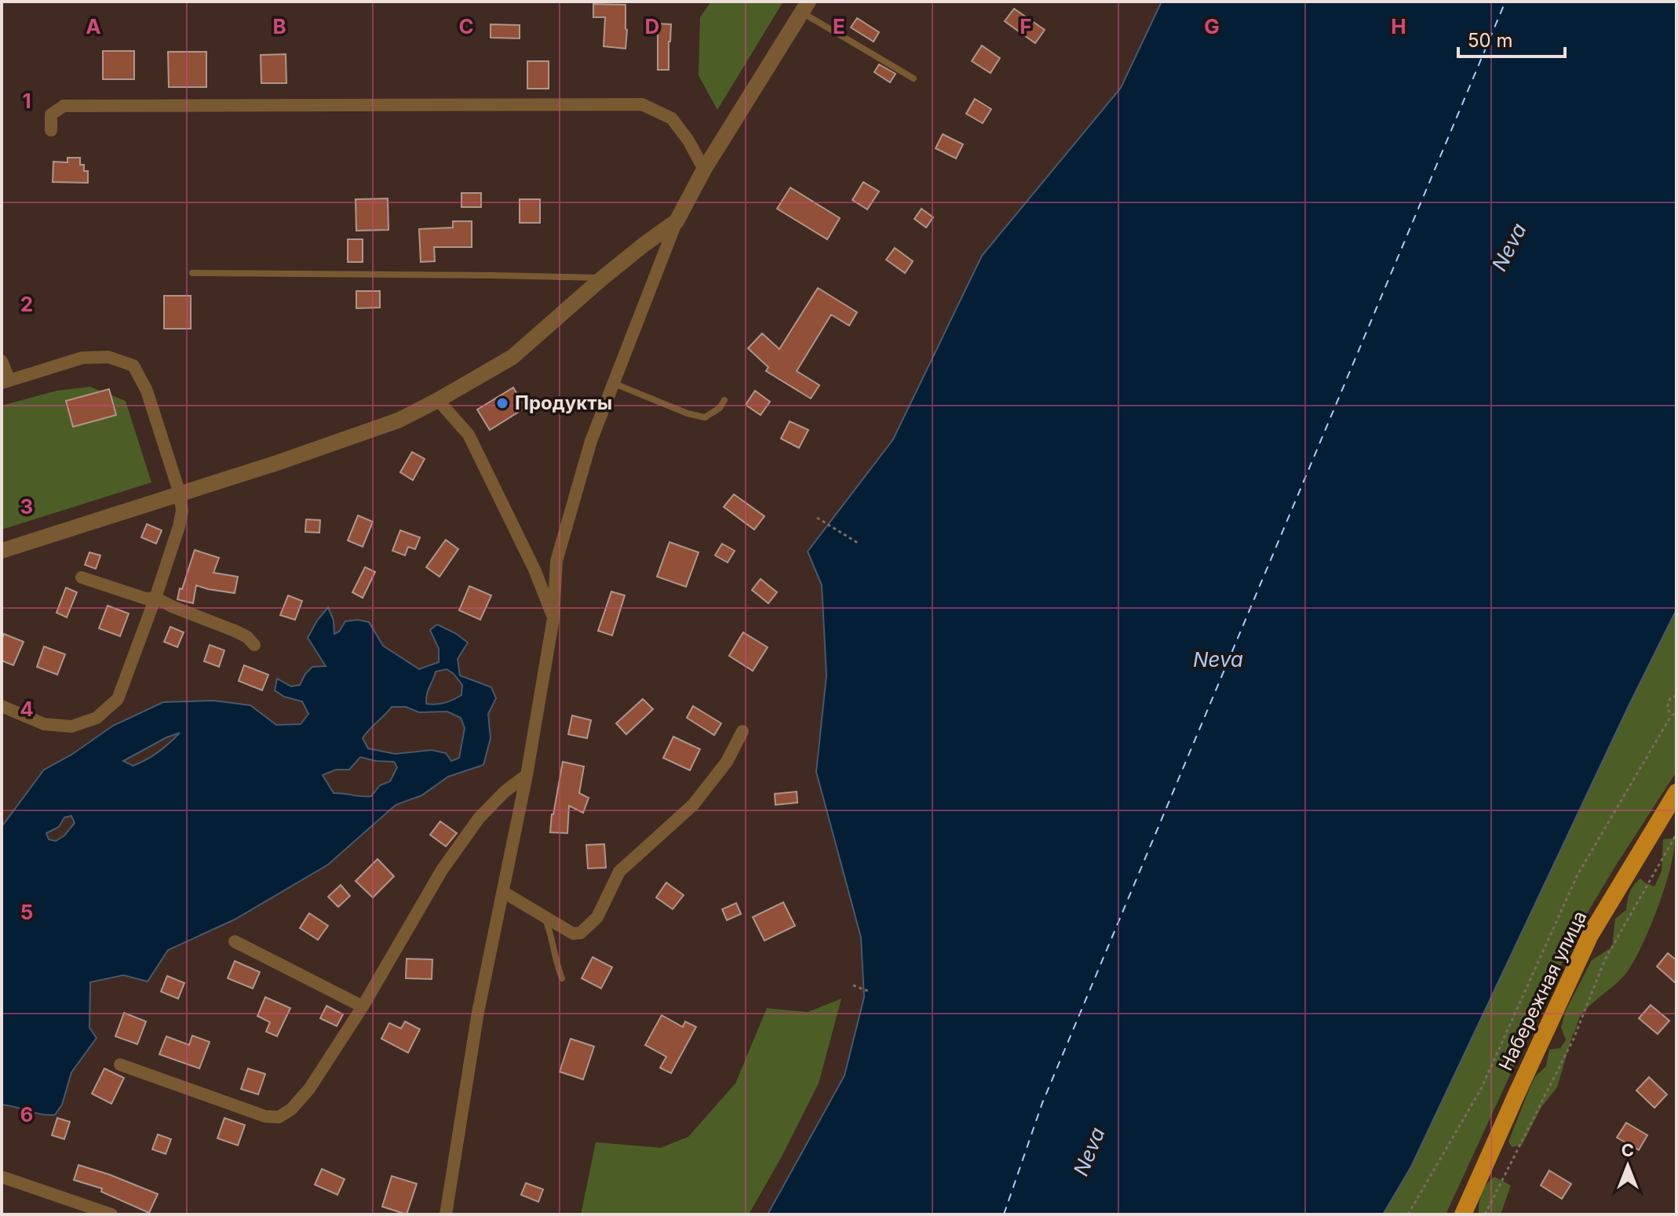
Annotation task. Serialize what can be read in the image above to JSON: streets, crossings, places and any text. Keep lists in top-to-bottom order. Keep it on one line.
{"streets":{"main road":["Набережная улица"]},"water":["Neva"],"places":["Продукты"],"scale_bar":"50 m","north":"top","grid":{"columns":["A","B","C","D","E","F","G","H"],"rows":["1","2","3","4","5","6"]}}
